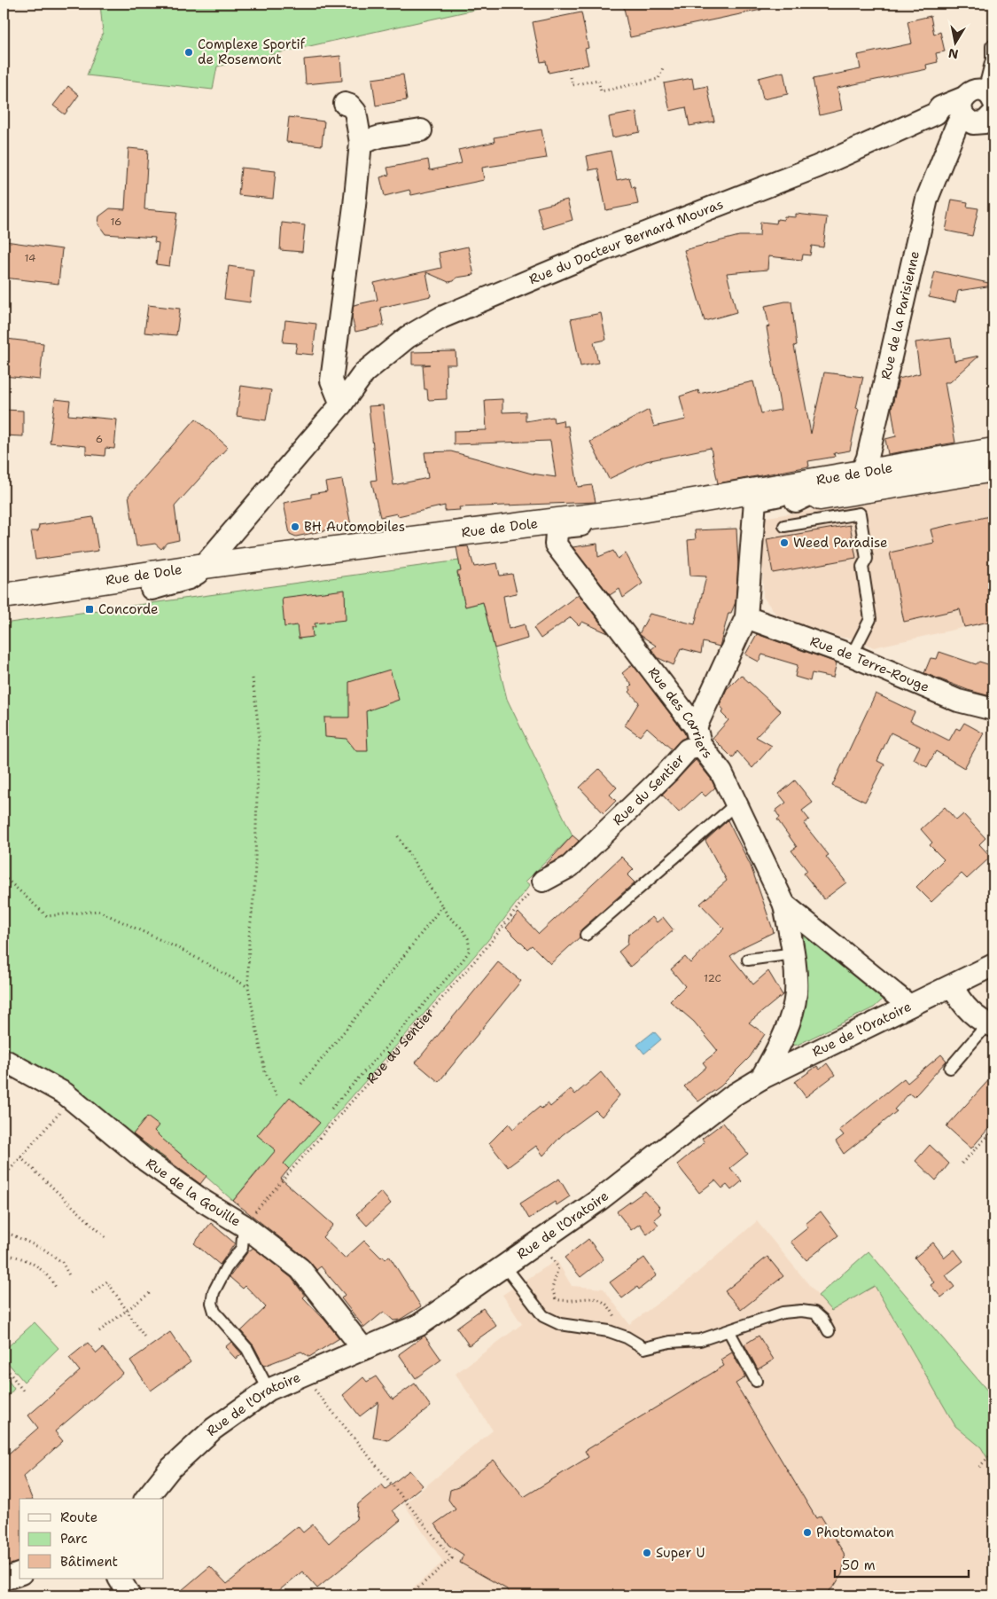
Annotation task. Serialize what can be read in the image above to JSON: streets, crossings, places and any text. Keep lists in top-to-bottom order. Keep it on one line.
{"streets":{"main road":["Rue de Dole"],"street":["Rue du Docteur Bernard Mouras","Rue de la Parisienne","Rue de Terre-Rouge","Rue des Carriers","Rue du Sentier","Rue de l'Oratoire","Rue de la Gouille"]},"crossings":[["Rue du Docteur Bernard Mouras","Rue de la Parisienne"],["Rue du Docteur Bernard Mouras","Rue de Dole"],["Rue de la Parisienne","Rue de Dole"],["Rue de Dole","Rue des Carriers"],["Rue des Carriers","Rue du Sentier"],["Rue des Carriers","Rue de l'Oratoire"],["Rue du Sentier","Rue de la Gouille"],["Rue de l'Oratoire","Rue de la Gouille"]],"places":{"other":["Complexe Sportif de Rosemont","BH Automobiles","Weed Paradise","Photomaton","Super U"],"transit":["Concorde"]},"house_numbers":["16","14","6","12C"],"legend":["Route","Parc","Bâtiment"],"scale_bar":"50 m","north":"bottom"}
